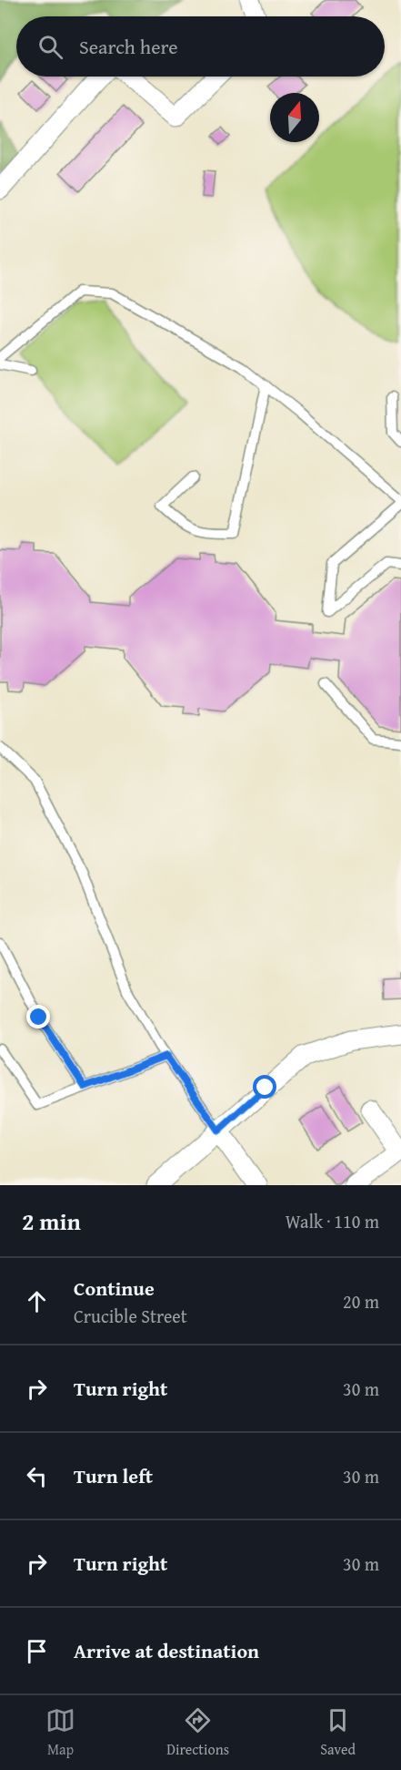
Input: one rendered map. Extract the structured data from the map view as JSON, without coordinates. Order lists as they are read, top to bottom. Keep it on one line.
{"north":"top","page":{"search":"Search here","heading":["2 min","Walk · 110 m"],"list":[["Continue","Crucible Street","20 m"],["Turn right","30 m"],["Turn left","30 m"],["Turn right","30 m"],"Arrive at destination"],"nav":["Map","Directions","Saved"]}}
